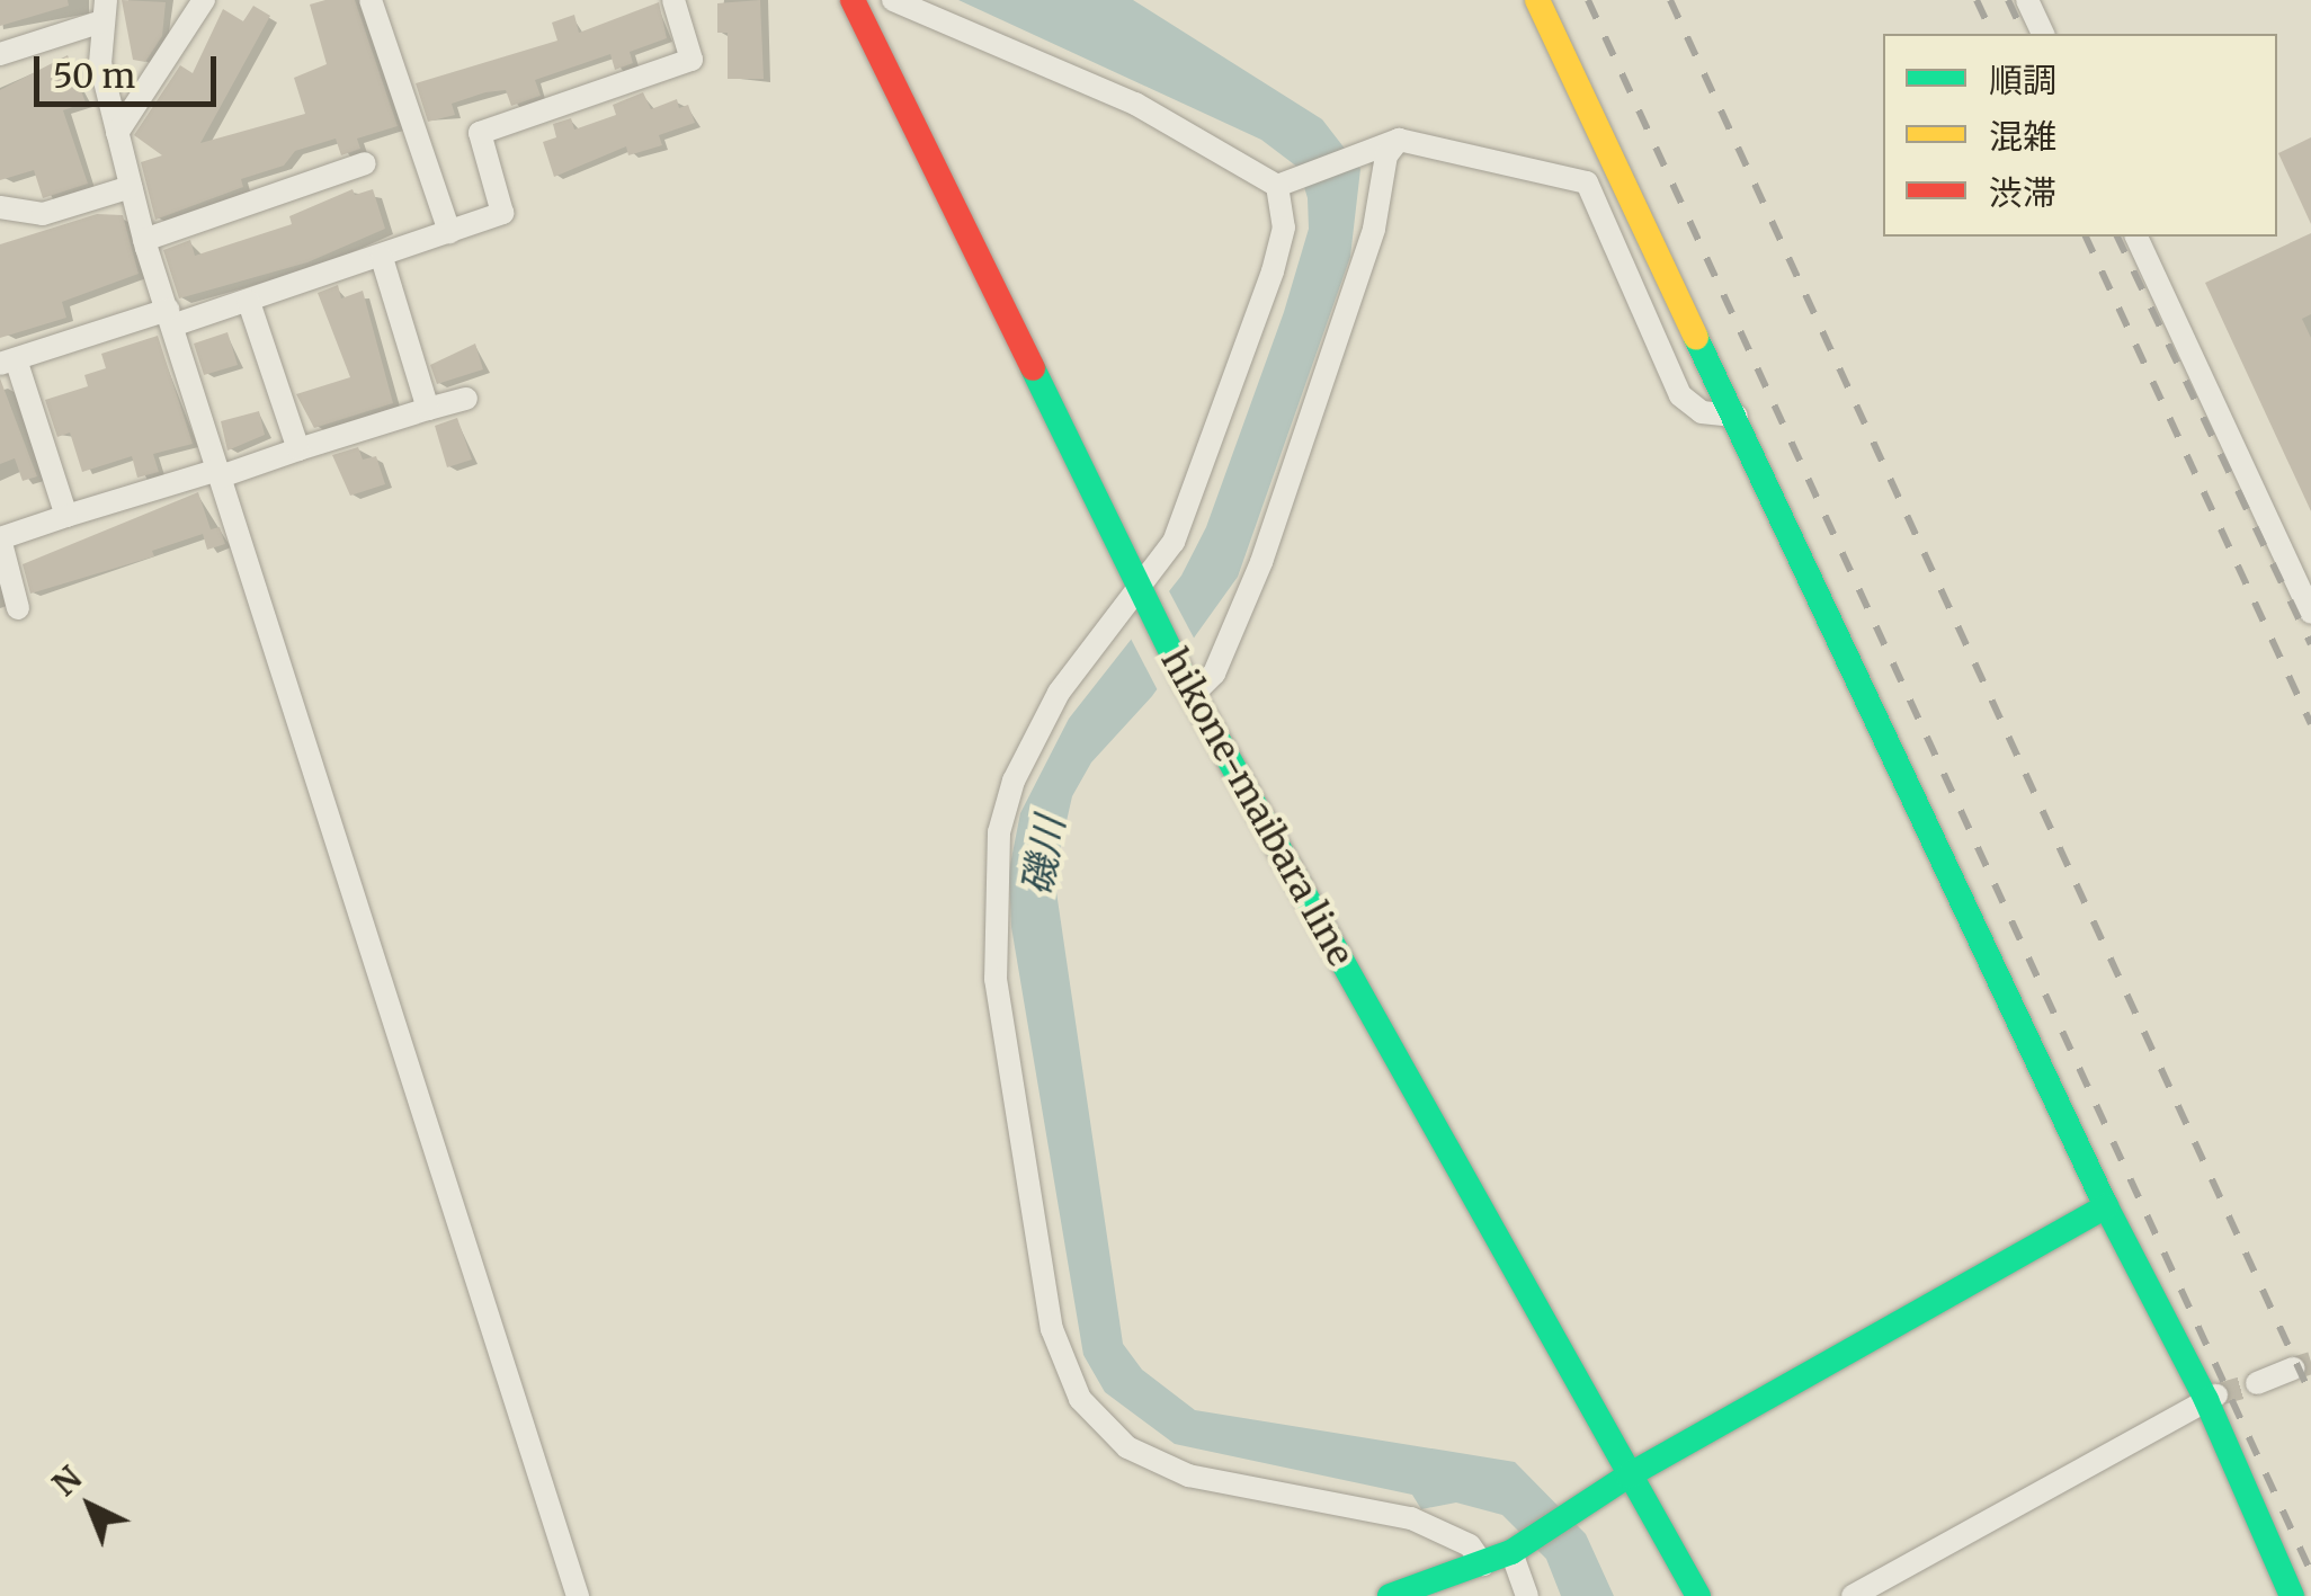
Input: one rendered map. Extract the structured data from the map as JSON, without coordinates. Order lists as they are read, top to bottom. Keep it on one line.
{"streets":{"street":["hikone-maibara line"]},"water":["磯川"],"legend":["順調","混雑","渋滞"],"scale_bar":"50 m","north":"top left"}
